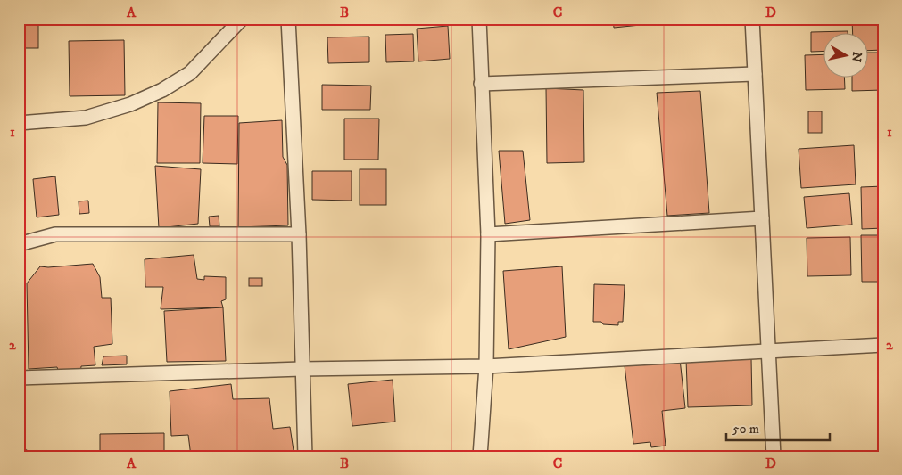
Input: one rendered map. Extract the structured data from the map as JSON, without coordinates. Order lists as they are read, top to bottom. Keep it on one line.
{"scale_bar":"50 m","north":"right","grid":{"columns":["A","B","C","D"],"rows":["1","2"]}}
